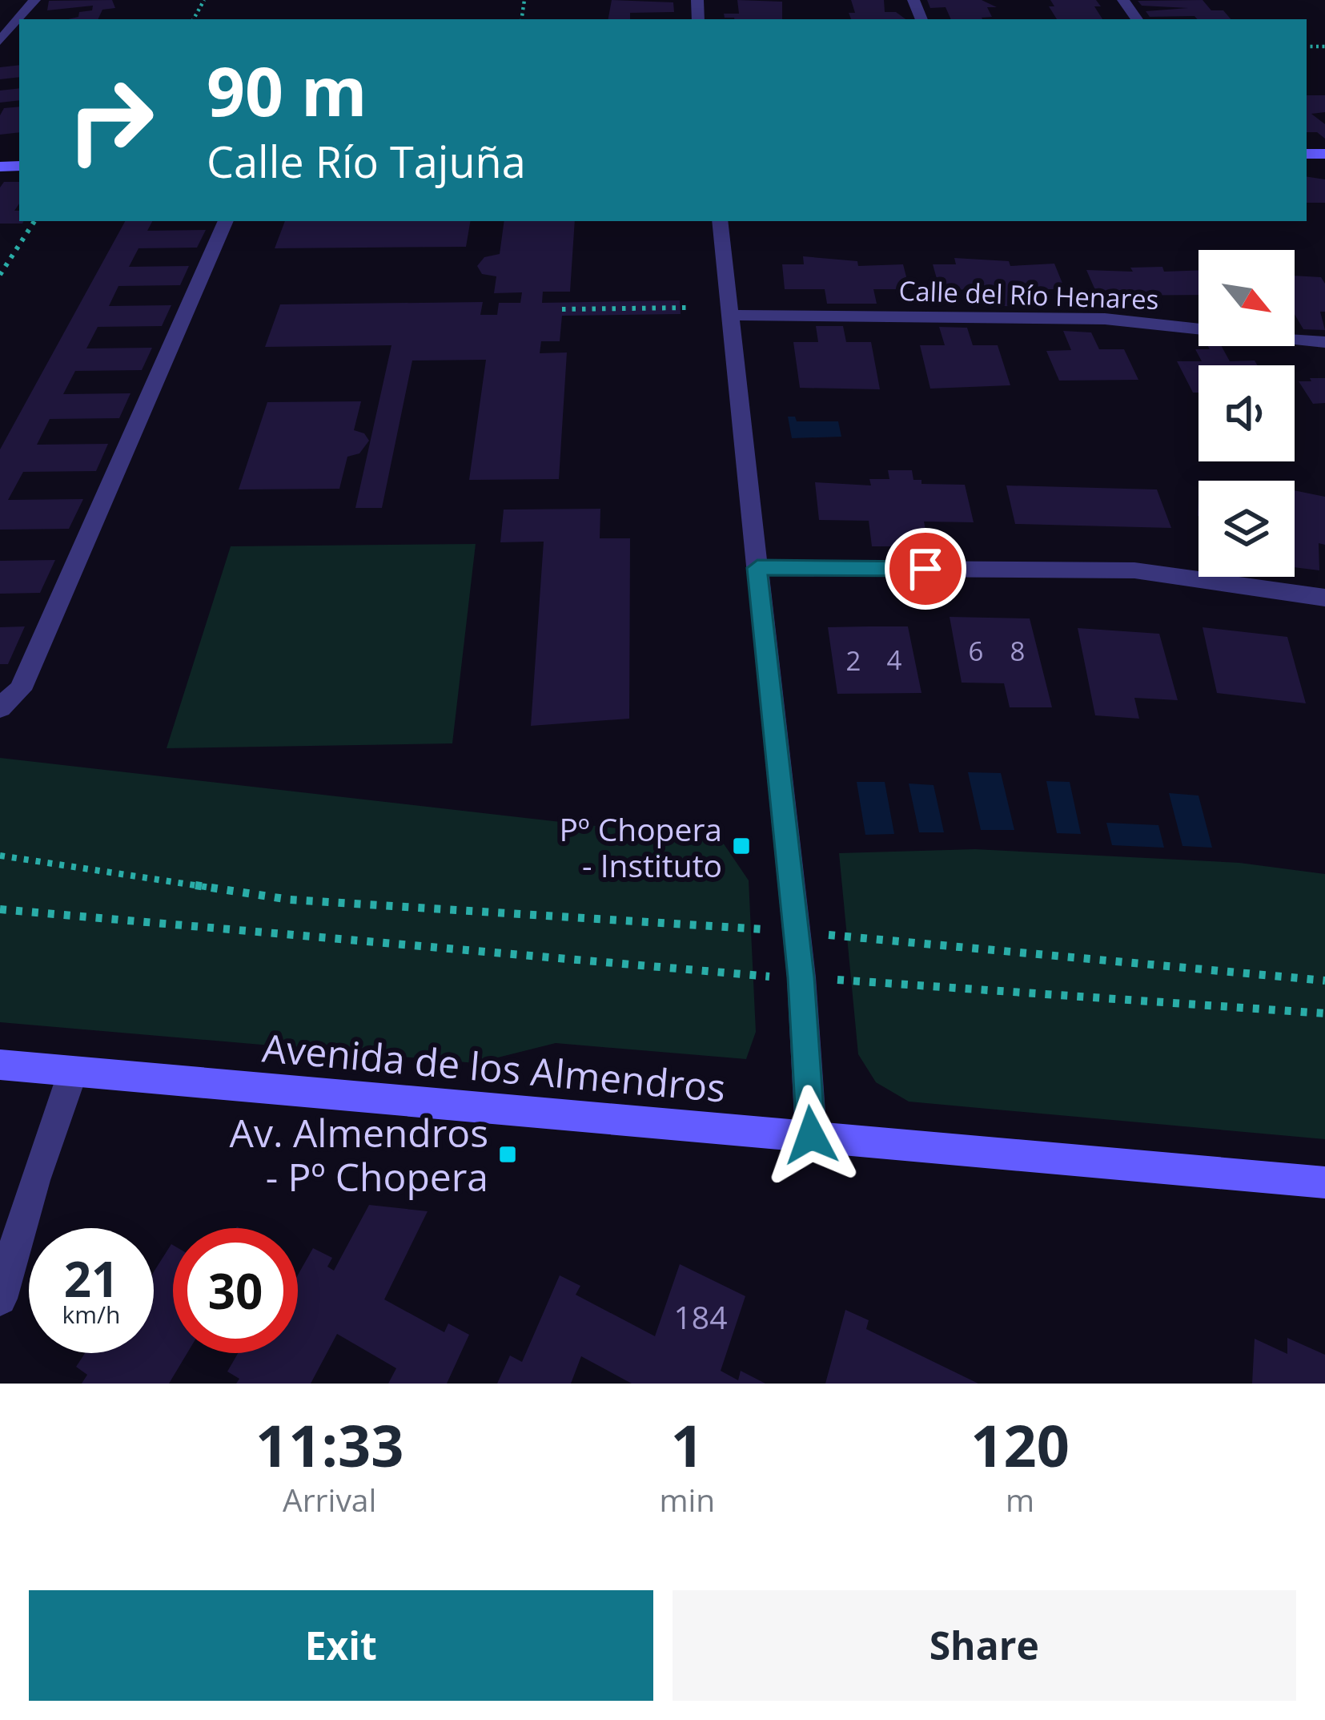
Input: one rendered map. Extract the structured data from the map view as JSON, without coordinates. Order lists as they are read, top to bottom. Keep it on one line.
{"streets":{"street":["Calle del Río Henares","Avenida de los Almendros"]},"places":{"transit":["Pº Chopera - Instituto","Av. Almendros - Pº Chopera"]},"house_numbers":["6","8","4","2","184"],"north":"bottom right","page":{"turn":["90 m","Calle Río Tajuña"],"speed":"21 km/h","limit":"30","eta":["11:33","Arrival","1","min","120","m"],"buttons":["Exit","Share"]}}
